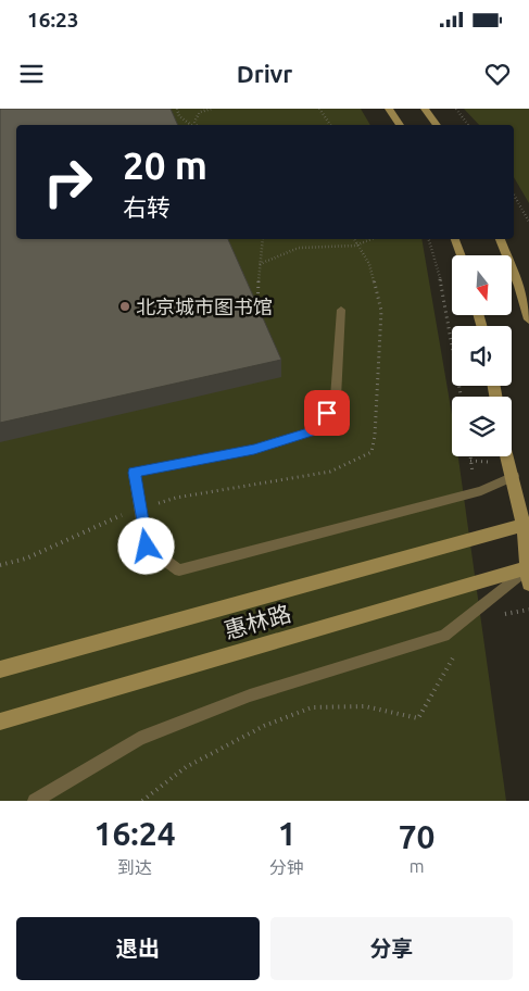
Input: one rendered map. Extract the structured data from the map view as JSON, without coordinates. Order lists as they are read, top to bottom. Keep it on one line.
{"streets":{"main road":["惠林路"]},"places":["北京城市图书馆"],"north":"bottom","page":{"status":"16:23","header":"Drivr","turn":["20 m","右转"],"eta":["16:24","到达","1","分钟","70","m"],"buttons":["退出","分享"]}}
